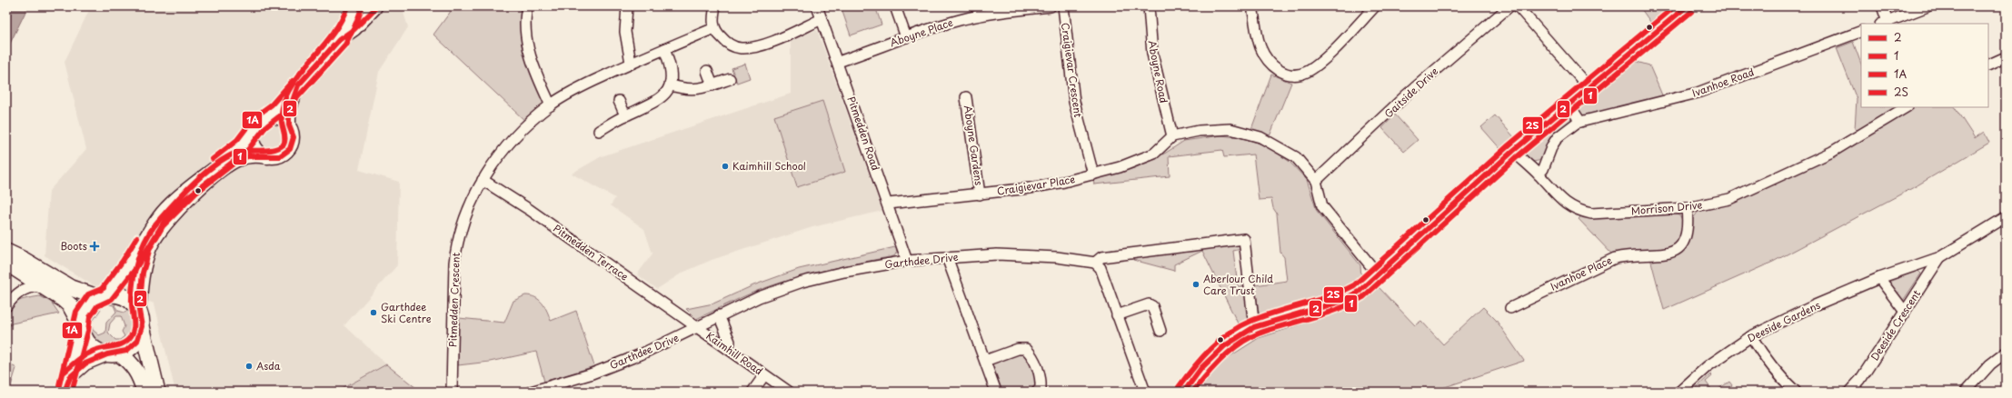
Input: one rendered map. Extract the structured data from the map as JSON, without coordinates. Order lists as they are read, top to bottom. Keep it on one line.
{"streets":{"street":["Aboyne Place","Craigievar Crescent","Aboyne Road","Ivanhoe Road","Gaitside Drive","Pitmedden Road","Aboyne Gardens","Craigievar Place","Morrison Drive","Pitmedden Terrace","Garthdee Drive","Ivanhoe Place","Pitmedden Crescent","Deeside Gardens","Deeside Crescent","Kaimhill Road"]},"crossings":[["Aboyne Place","Pitmedden Road"],["Craigievar Crescent","Craigievar Place"],["Aboyne Road","Craigievar Place"],["Ivanhoe Road","Morrison Drive"],["Pitmedden Road","Craigievar Place"],["Pitmedden Road","Garthdee Drive"],["Aboyne Gardens","Craigievar Place"],["Morrison Drive","Ivanhoe Place"],["Pitmedden Terrace","Garthdee Drive"],["Pitmedden Terrace","Pitmedden Crescent"],["Pitmedden Terrace","Kaimhill Road"],["Garthdee Drive","Kaimhill Road"],["Deeside Gardens","Deeside Crescent"]],"places":{"other":["Kaimhill School","Aberlour Child Care Trust","Garthdee Ski Centre","Asda"],"health":["Boots"]},"lines":["transit line 2","transit line 1A","transit line 2S","transit line 1"],"legend":["2","1","1A","2S"]}
